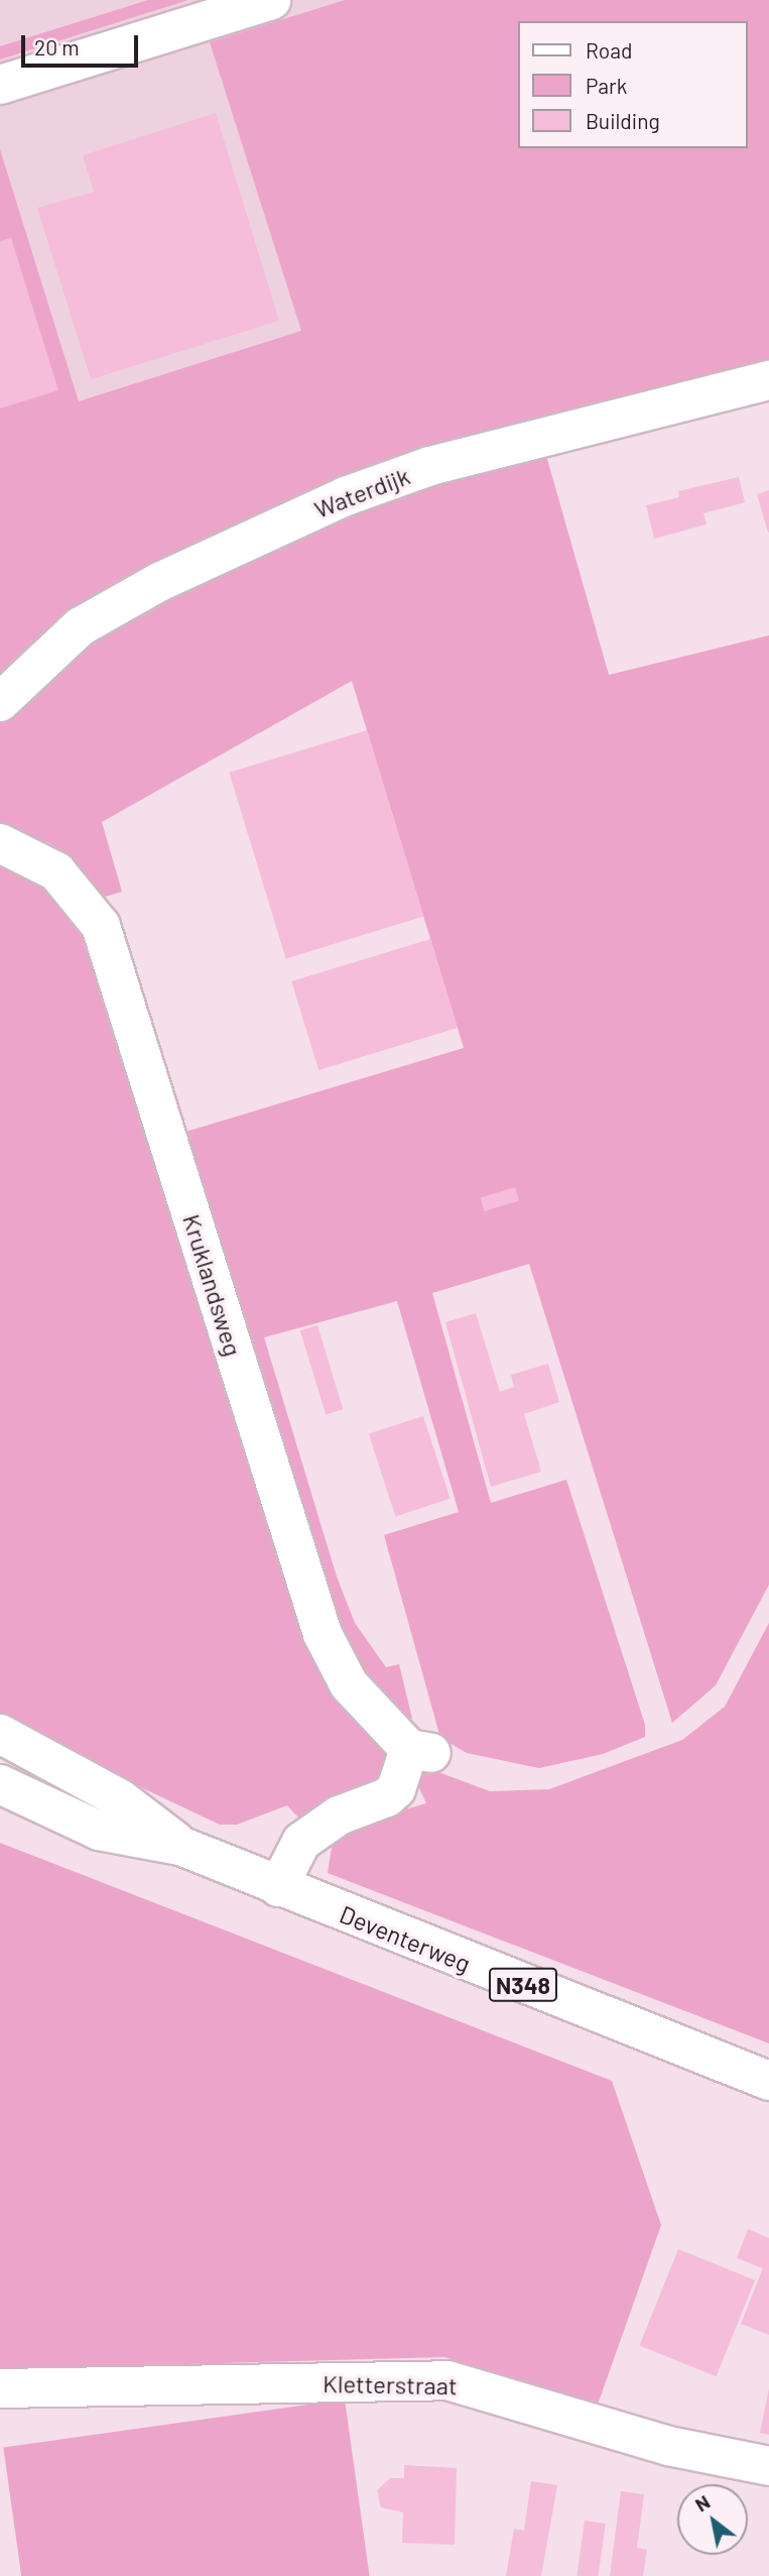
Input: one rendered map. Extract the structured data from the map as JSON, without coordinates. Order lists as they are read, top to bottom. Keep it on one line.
{"streets":{"street":["Waterdijk","Kruklandsweg","Deventerweg","N348","Kletterstraat"]},"crossings":[["Kruklandsweg","Deventerweg"]],"legend":["Road","Park","Building"],"scale_bar":"20 m","north":"top left"}
